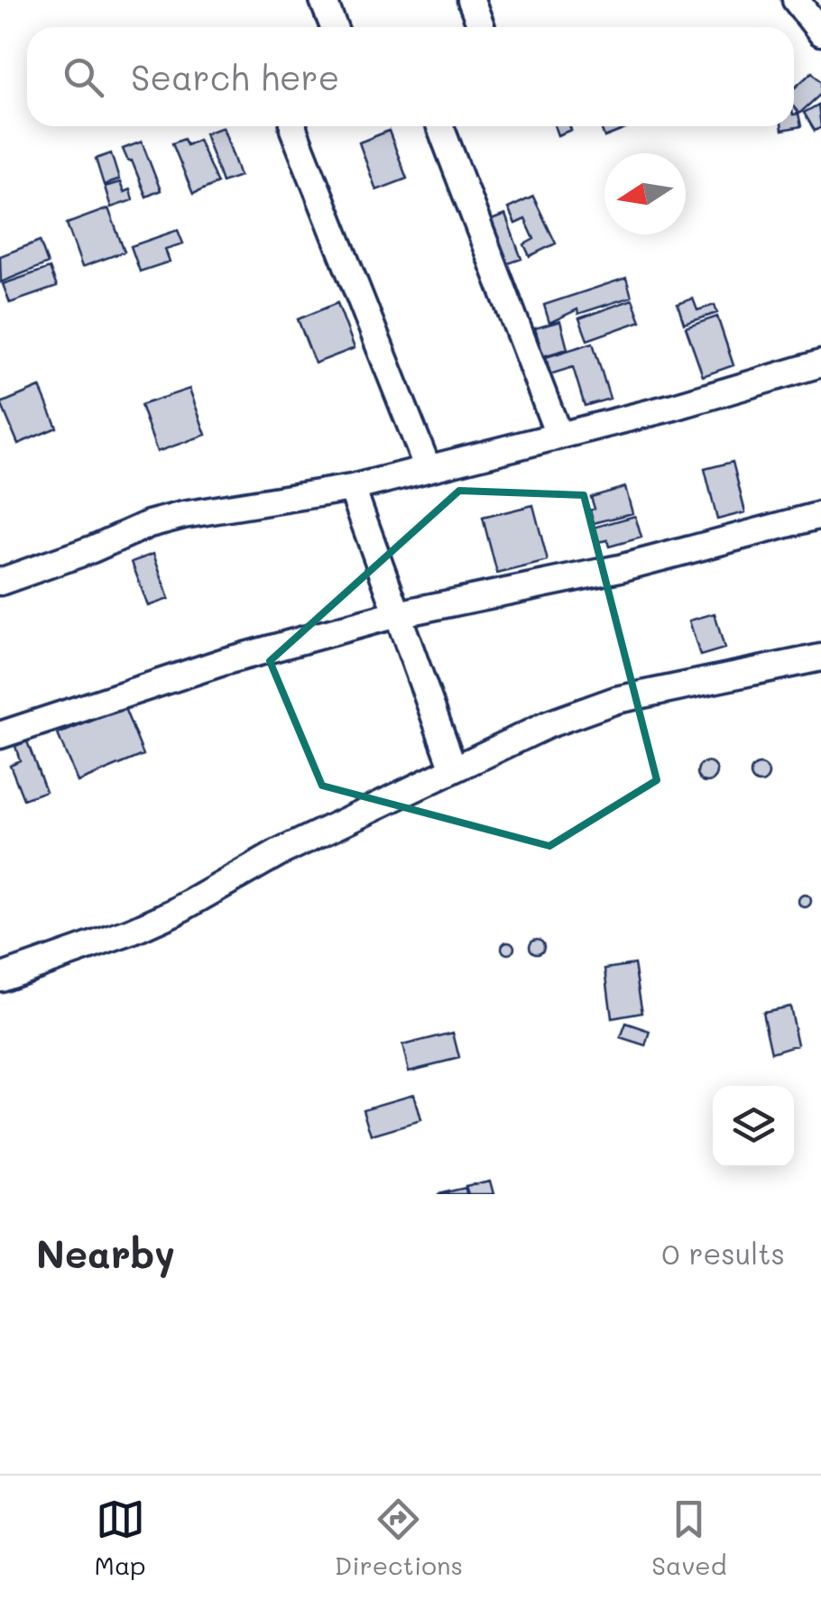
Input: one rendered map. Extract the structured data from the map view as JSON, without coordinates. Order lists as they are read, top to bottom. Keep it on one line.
{"north":"left","page":{"search":"Search here","heading":["Nearby","0 results"],"nav":["Map","Directions","Saved"]}}
